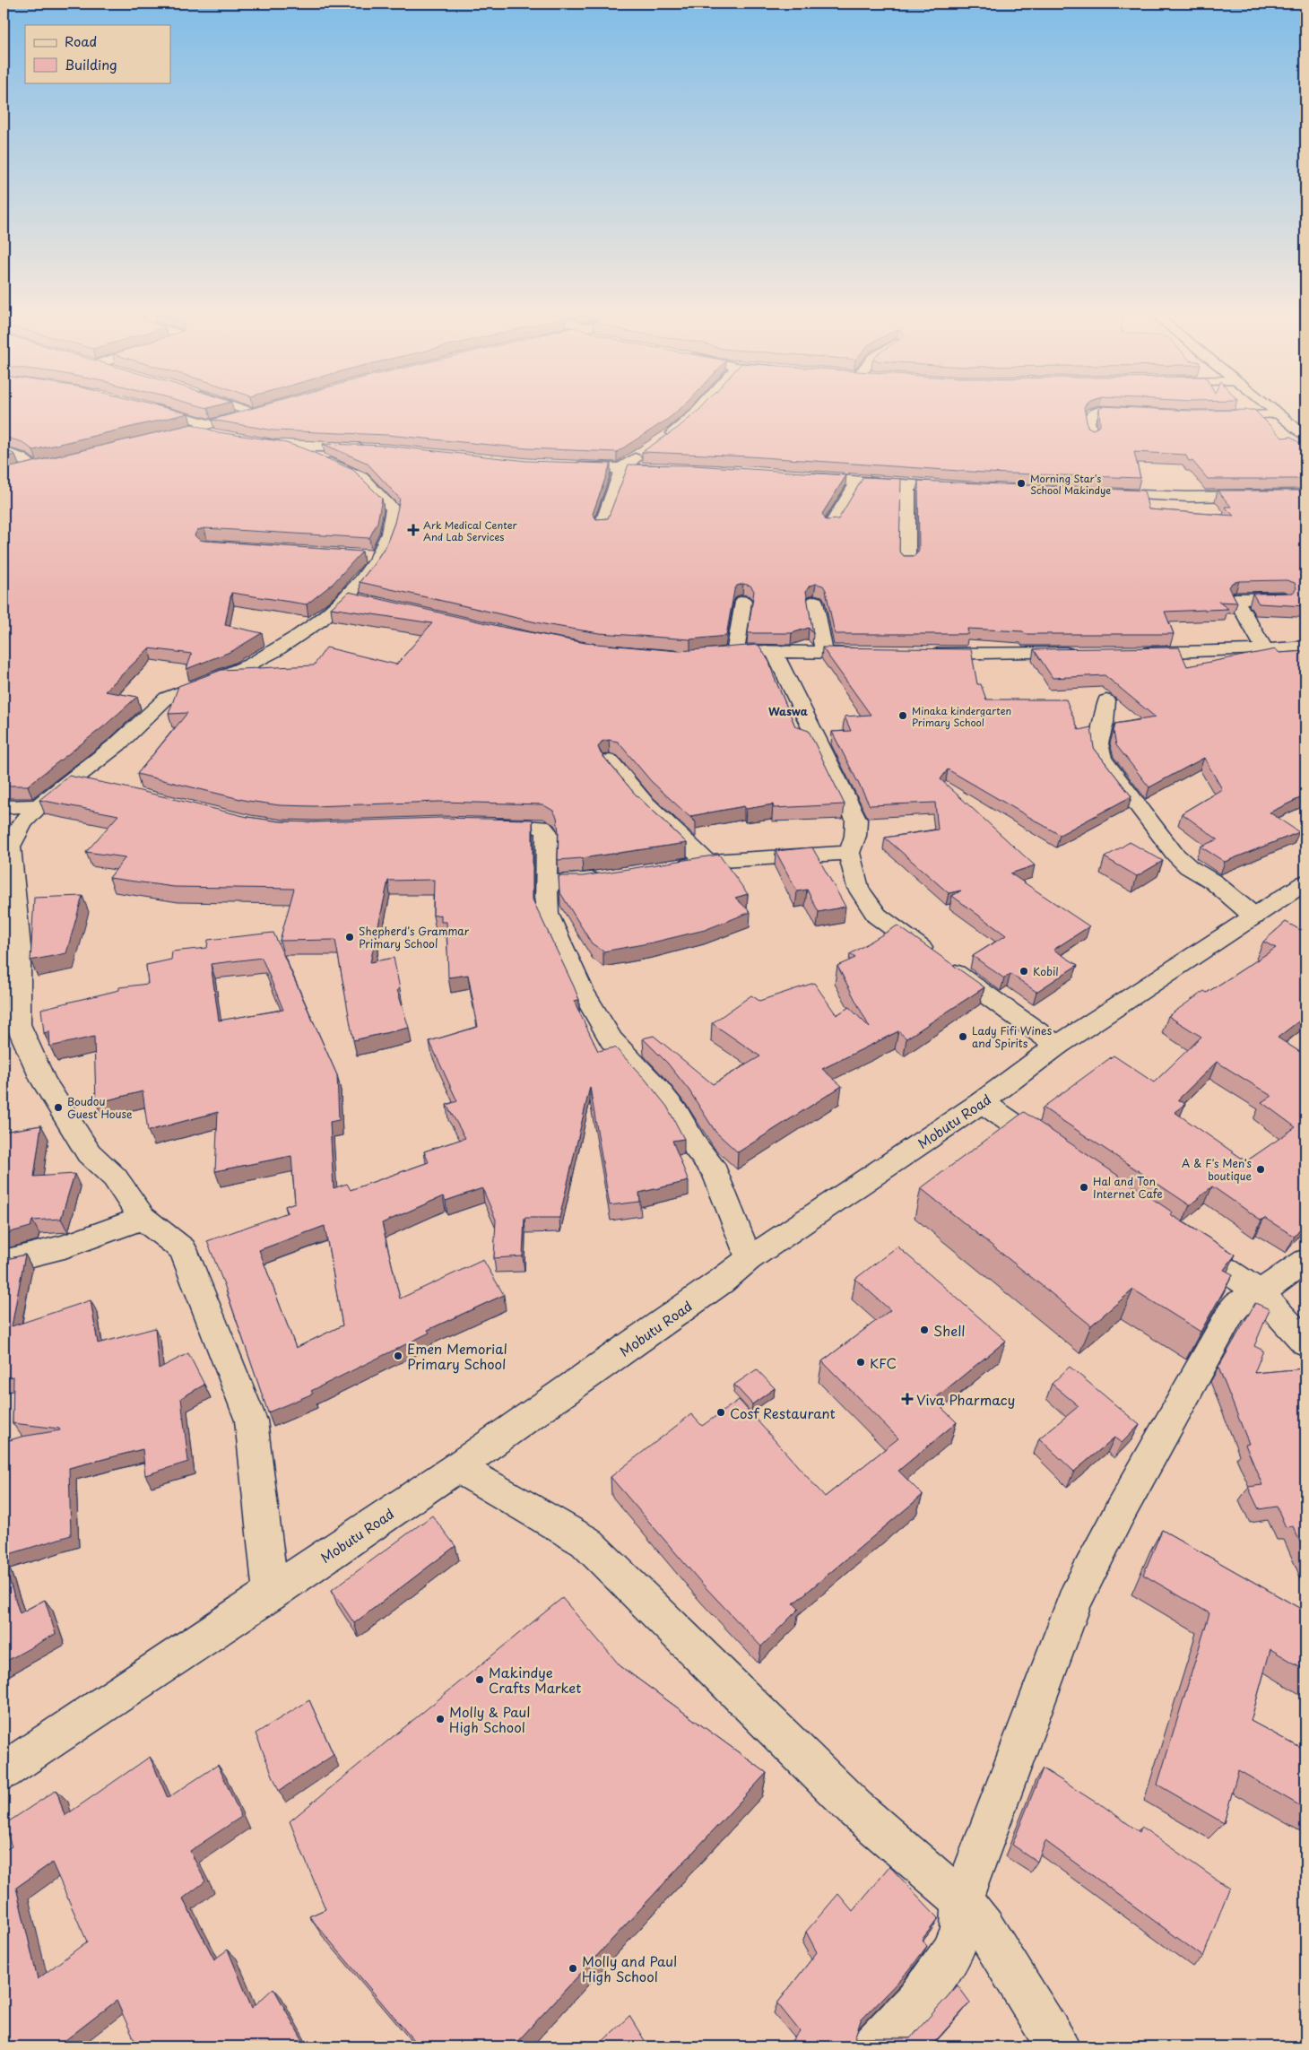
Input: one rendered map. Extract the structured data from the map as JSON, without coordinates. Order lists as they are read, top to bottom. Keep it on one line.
{"streets":{"street":["Mobutu Road"]},"districts":["Waswa"],"places":{"other":["Morning Star's School Makindye","Minaka kindergarten Primary School","Shepherd's Grammar Primary School","Kobil","Lady Fifi Wines and Spirits","Boudou Guest House","A & F's Men's boutique","Hal and Ton Internet Cafe","Shell","Emen Memorial Primary School","KFC","Cosf Restaurant","Makindye Crafts Market","Molly & Paul High School","Molly and Paul High School"],"health":["Ark Medical Center And Lab Services","Viva Pharmacy"]},"legend":["Road","Building"]}
